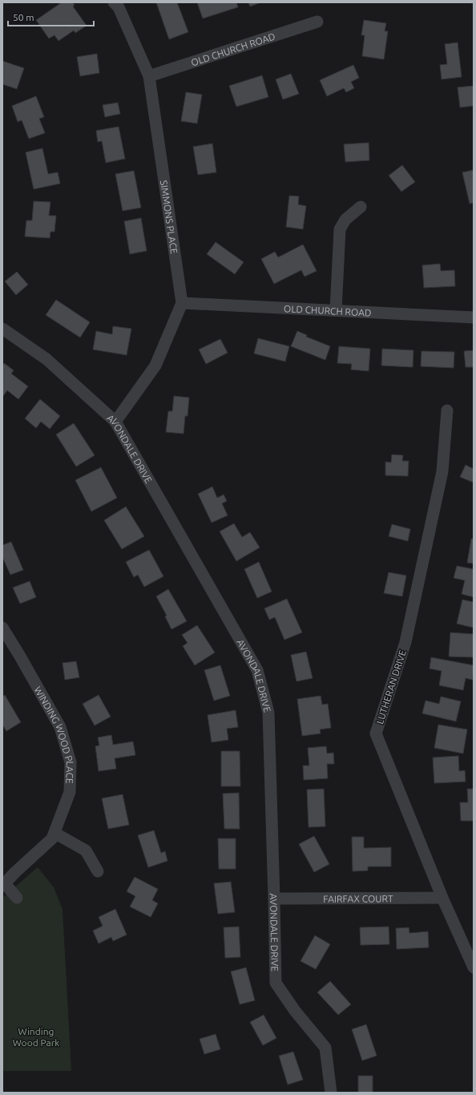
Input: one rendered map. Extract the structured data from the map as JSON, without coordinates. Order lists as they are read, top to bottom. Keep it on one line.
{"streets":{"street":["OLD CHURCH ROAD","SIMMONS PLACE","AVONDALE DRIVE","LUTHERAN DRIVE","WINDING WOOD PLACE","FAIRFAX COURT"]},"crossings":[["OLD CHURCH ROAD","SIMMONS PLACE"],["AVONDALE DRIVE","FAIRFAX COURT"],["LUTHERAN DRIVE","FAIRFAX COURT"]],"parks":["Winding Wood Park"],"scale_bar":"50 m"}
